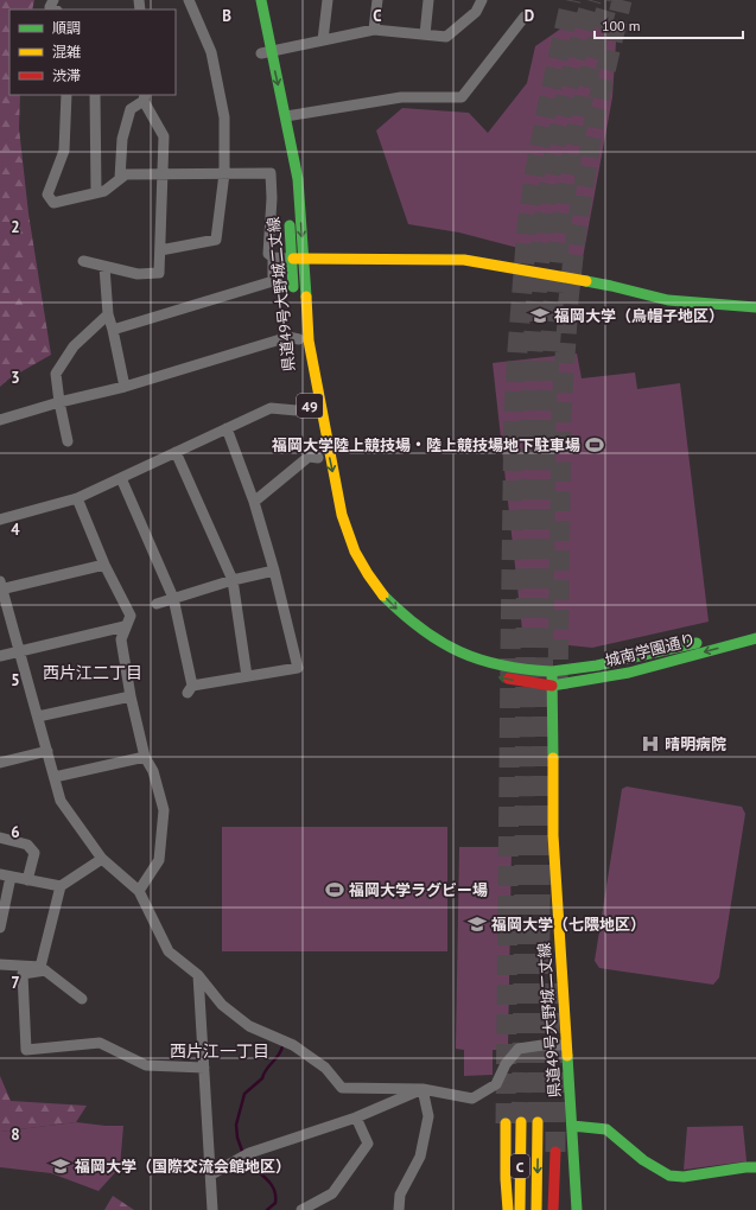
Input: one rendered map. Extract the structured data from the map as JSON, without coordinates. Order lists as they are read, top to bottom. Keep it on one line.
{"streets":{"main road":["県道49号大野城二丈線","49","城南学園通り","C"]},"crossings":[["県道49号大野城二丈線","城南学園通り"]],"districts":["西片江二丁目","西片江一丁目"],"places":{"school or university":["福岡大学（烏帽子地区）","福岡大学（七隈地区）","福岡大学（国際交流会館地区）"],"sports":["福岡大学陸上競技場・陸上競技場地下駐車場","福岡大学ラグビー場"],"hospital":["晴明病院"]},"legend":["順調","混雑","渋滞"],"scale_bar":"100 m","grid":{"columns":["B","C","D"],"rows":["2","3","4","5","6","7","8"]}}
